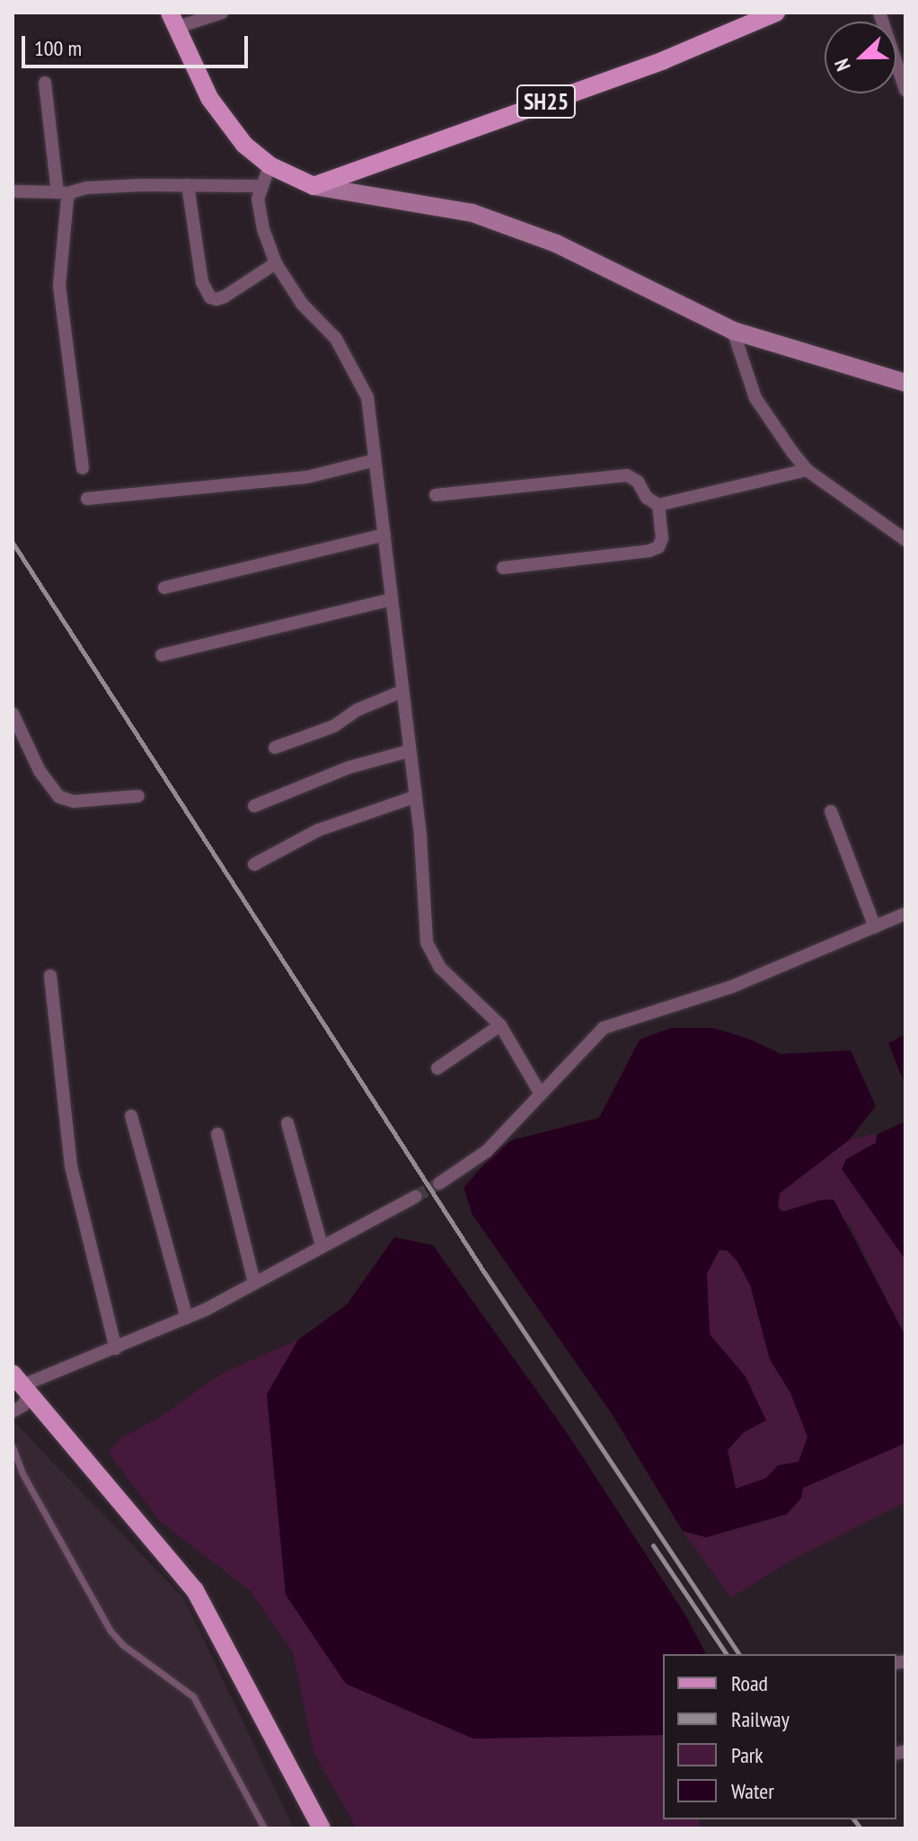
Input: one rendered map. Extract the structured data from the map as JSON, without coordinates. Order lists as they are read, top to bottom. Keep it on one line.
{"streets":{"main road":["SH25"]},"legend":["Road","Railway","Park","Water"],"scale_bar":"100 m","north":"left"}
